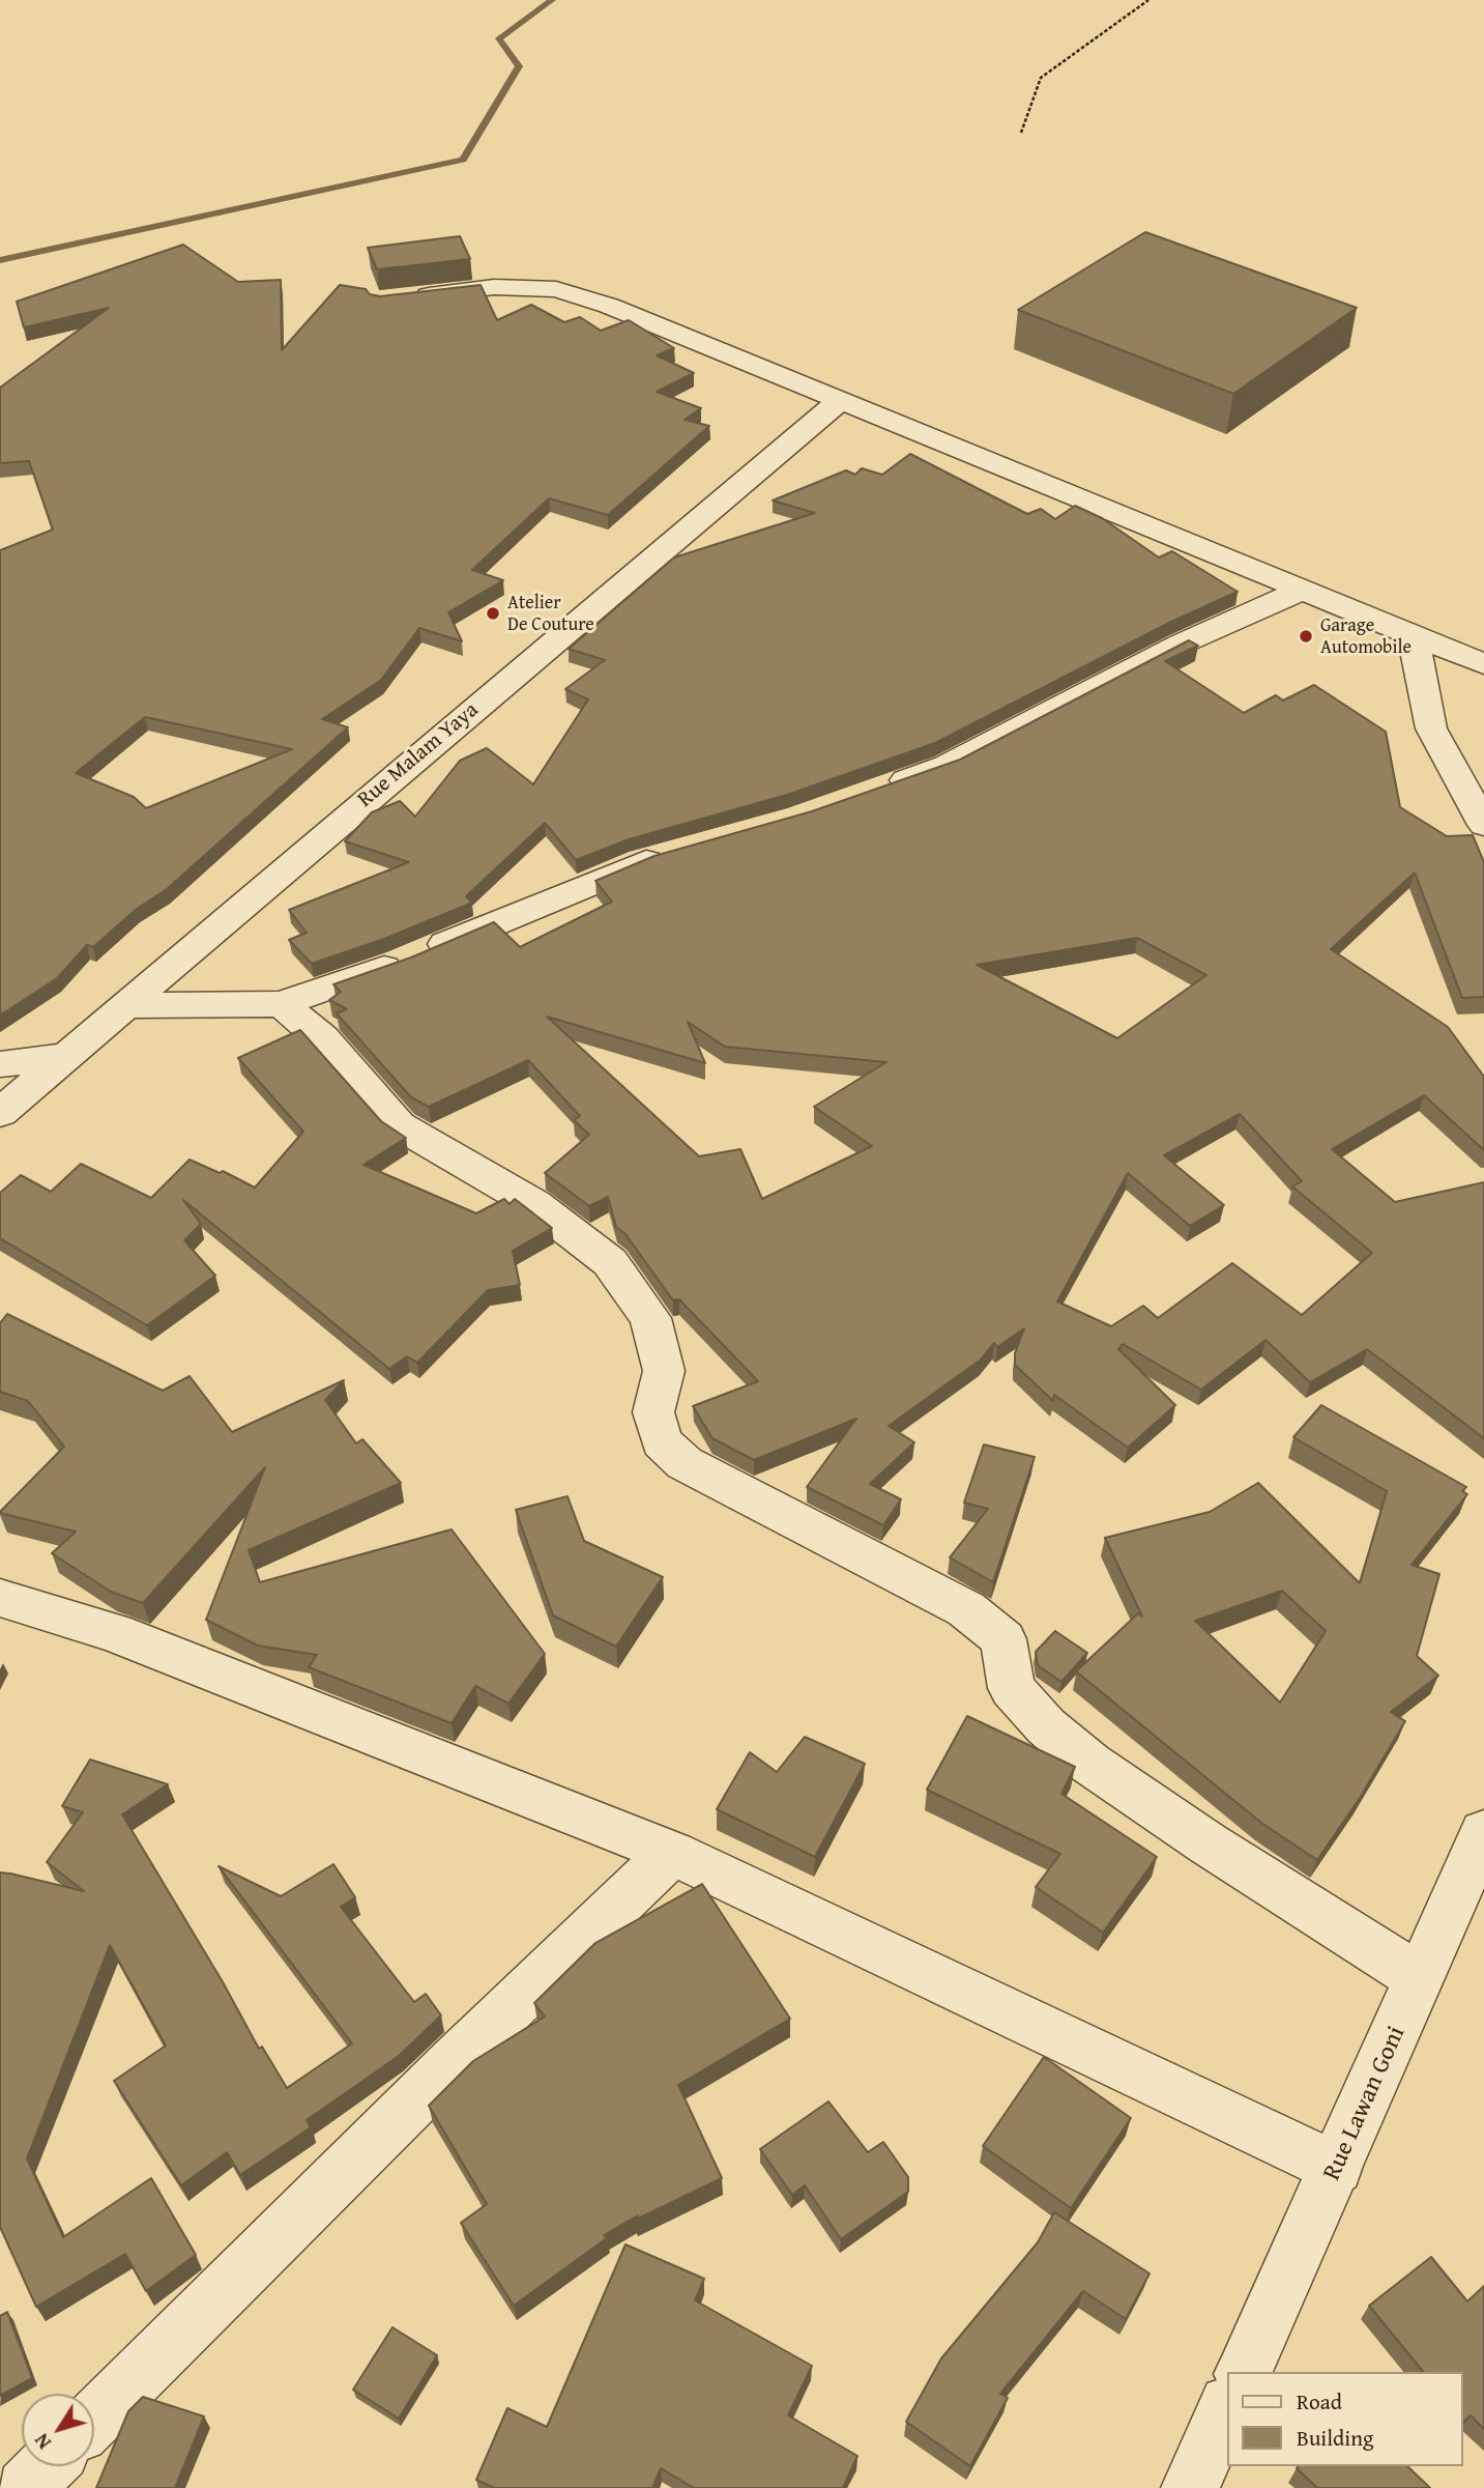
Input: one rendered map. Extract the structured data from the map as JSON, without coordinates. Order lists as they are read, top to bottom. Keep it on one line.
{"streets":{"street":["Rue Malam Yaya","Rue Lawan Goni"]},"places":["Atelier De Couture","Garage Automobile"],"legend":["Road","Building"],"north":"bottom left"}
